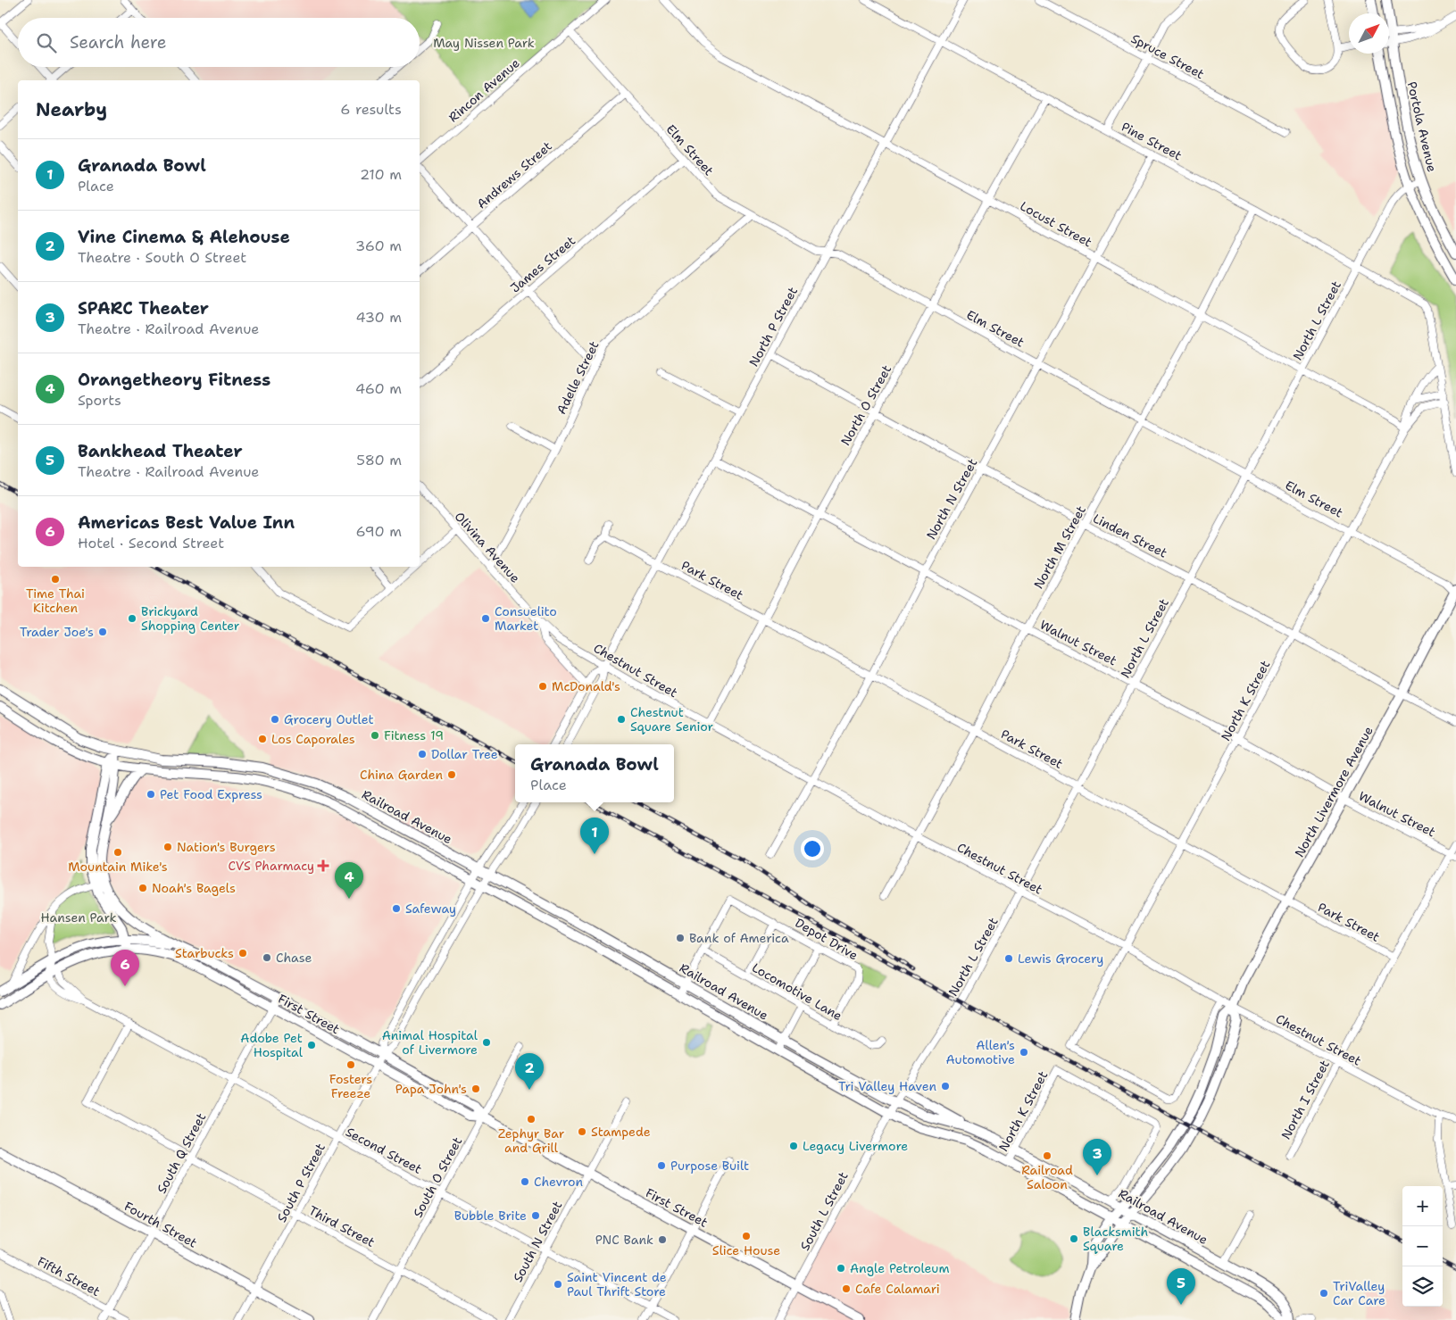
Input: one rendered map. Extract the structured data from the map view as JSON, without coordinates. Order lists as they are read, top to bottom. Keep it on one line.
{"streets":{"main road":["Portola Avenue","North Livermore Avenue","Railroad Avenue","First Street","Fourth Street"],"street":["Spruce Street","Rincon Avenue","Pine Street","Elm Street","Andrews Street","Locust Street","James Street","North L Street","North P Street","Adelle Street","North O Street","North N Street","Linden Street","Olivina Avenue","North M Street","Park Street","Walnut Street","Chestnut Street","North K Street","Depot Drive","Locomotive Lane","North I Street","Second Street","South Q Street","South O Street","South P Street","South L Street","Third Street","South N Street","Fifth Street"]},"crossings":[["Rincon Avenue","Elm Street"],["Portola Avenue","North L Street"],["Pine Street","North L Street"],["Pine Street","North P Street"],["Pine Street","North O Street"],["Pine Street","North N Street"],["Pine Street","North M Street"],["Pine Street","North K Street"],["Elm Street","Andrews Street"],["Elm Street","James Street"],["Elm Street","North L Street"],["Elm Street","North P Street"],["Elm Street","Adelle Street"],["Elm Street","North O Street"],["Elm Street","North N Street"],["Elm Street","North M Street"],["Elm Street","North K Street"],["Elm Street","North Livermore Avenue"],["Locust Street","North L Street"],["Locust Street","North P Street"],["Locust Street","North O Street"],["Locust Street","North N Street"],["Locust Street","North M Street"],["Locust Street","North K Street"],["North L Street","Linden Street"],["North L Street","Park Street"],["North L Street","Walnut Street"],["North L Street","Chestnut Street"],["North L Street","Railroad Avenue"],["North L Street","South L Street"],["North P Street","Linden Street"],["North P Street","Park Street"],["North P Street","Walnut Street"],["North P Street","Chestnut Street"],["Adelle Street","Olivina Avenue"],["North O Street","Linden Street"],["North O Street","Park Street"],["North O Street","Walnut Street"],["North O Street","Chestnut Street"],["North N Street","Linden Street"],["North N Street","Park Street"],["North N Street","Walnut Street"],["North N Street","Chestnut Street"],["Linden Street","North M Street"],["Linden Street","North K Street"],["Linden Street","North Livermore Avenue"],["Olivina Avenue","Chestnut Street"],["North M Street","Park Street"],["North M Street","Walnut Street"],["North M Street","Chestnut Street"],["Park Street","North K Street"],["Park Street","North Livermore Avenue"],["Park Street","North I Street"],["Walnut Street","North K Street"],["Walnut Street","North Livermore Avenue"],["Walnut Street","North I Street"],["Chestnut Street","North K Street"],["Chestnut Street","North Livermore Avenue"],["Chestnut Street","North I Street"],["North K Street","Railroad Avenue"],["North Livermore Avenue","Railroad Avenue"],["Railroad Avenue","South P Street"],["Railroad Avenue","South L Street"],["Depot Drive","Locomotive Lane"],["First Street","South Q Street"],["First Street","South O Street"],["First Street","South P Street"],["First Street","South L Street"],["First Street","South N Street"],["Second Street","South Q Street"],["Second Street","South O Street"],["Second Street","South P Street"],["Second Street","Third Street"],["Second Street","South N Street"],["South Q Street","Fourth Street"],["South Q Street","Third Street"],["South Q Street","Fifth Street"],["South O Street","Third Street"],["South P Street","Fourth Street"],["South P Street","Third Street"]],"parks":["May Nissen Park","Hansen Park"],"places":{"other":["Time Thai Kitchen","Brickyard Shopping Center","Consuelito Market","Trader Joe's","McDonald's","Grocery Outlet","Chestnut Square Senior","Fitness 19","Los Caporales","Dollar Tree","China Garden","Pet Food Express","Nation's Burgers","Mountain Mike's","Noah's Bagels","Safeway","Bank of America","Starbucks","Chase","Lewis Grocery","Animal Hospital of Livermore","Adobe Pet Hospital","Allen's Automotive","Fosters Freeze","Tri Valley Haven","Papa John's","Zephyr Bar and Grill","Stampede","Legacy Livermore","Railroad Saloon","Purpose Built","Chevron","Bubble Brite","Slice House","Blacksmith Square","PNC Bank","Angle Petroleum","Saint Vincent de Paul Thrift Store","Cafe Calamari","TriValley Car Care"],"health":["CVS Pharmacy"]},"north":"top right","page":{"search":"Search here","heading":["Nearby","6 results"],"list":[{"mark":"1","name":"Granada Bowl","note":"Place","value":"210 m"},{"mark":"2","name":"Vine Cinema & Alehouse","note":"Theatre · South O Street","value":"360 m"},{"mark":"3","name":"SPARC Theater","note":"Theatre · Railroad Avenue","value":"430 m"},{"mark":"4","name":"Orangetheory Fitness","note":"Sports","value":"460 m"},{"mark":"5","name":"Bankhead Theater","note":"Theatre · Railroad Avenue","value":"580 m"},{"mark":"6","name":"Americas Best Value Inn","note":"Hotel · Second Street","value":"690 m"}],"popup":["Granada Bowl","Place"],"pins":["1","4","6","2","3","5"],"map_buttons":["+","−"]}}
